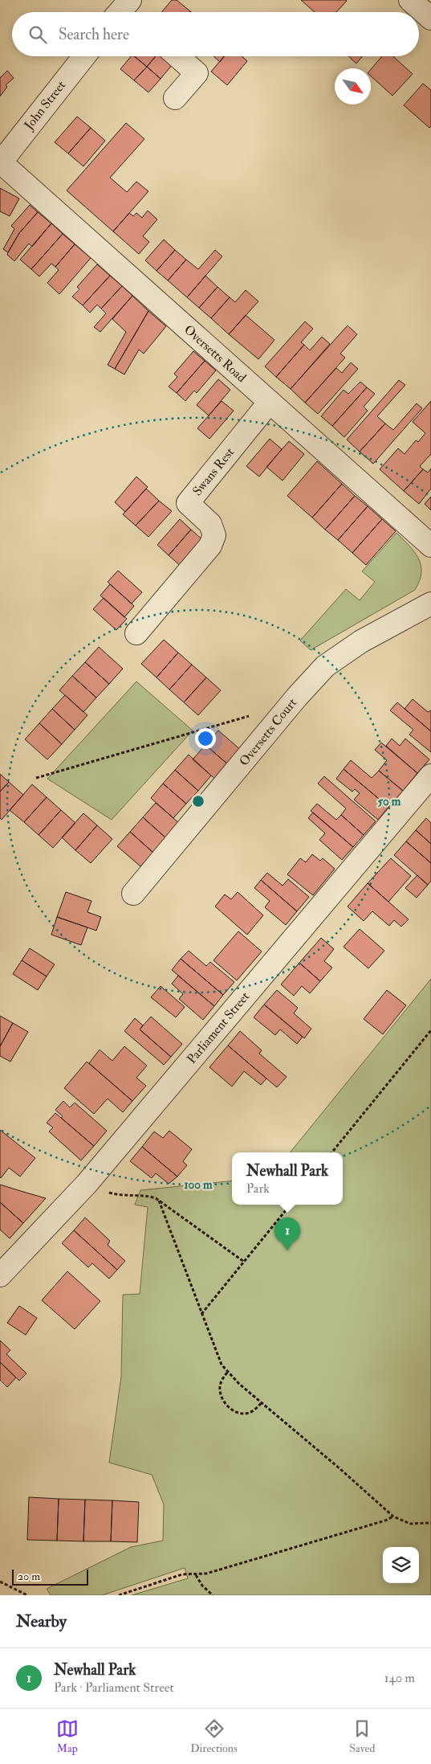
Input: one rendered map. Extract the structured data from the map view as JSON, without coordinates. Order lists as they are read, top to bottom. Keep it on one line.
{"streets":{"street":["John Street","Oversetts Road","Swans Rest","Oversetts Court","Parliament Street"]},"crossings":[["John Street","Oversetts Road"],["Oversetts Road","Swans Rest"]],"scale_bar":"20 m","north":"bottom right","page":{"search":"Search here","popup":["Newhall Park","Park"],"pins":"1","scale":"20 m","heading":"Nearby","list":[{"mark":"1","name":"Newhall Park","note":"Park · Parliament Street","value":"140 m"}],"nav":["Map","Directions","Saved"]},"rings":["50 m","100 m"]}
